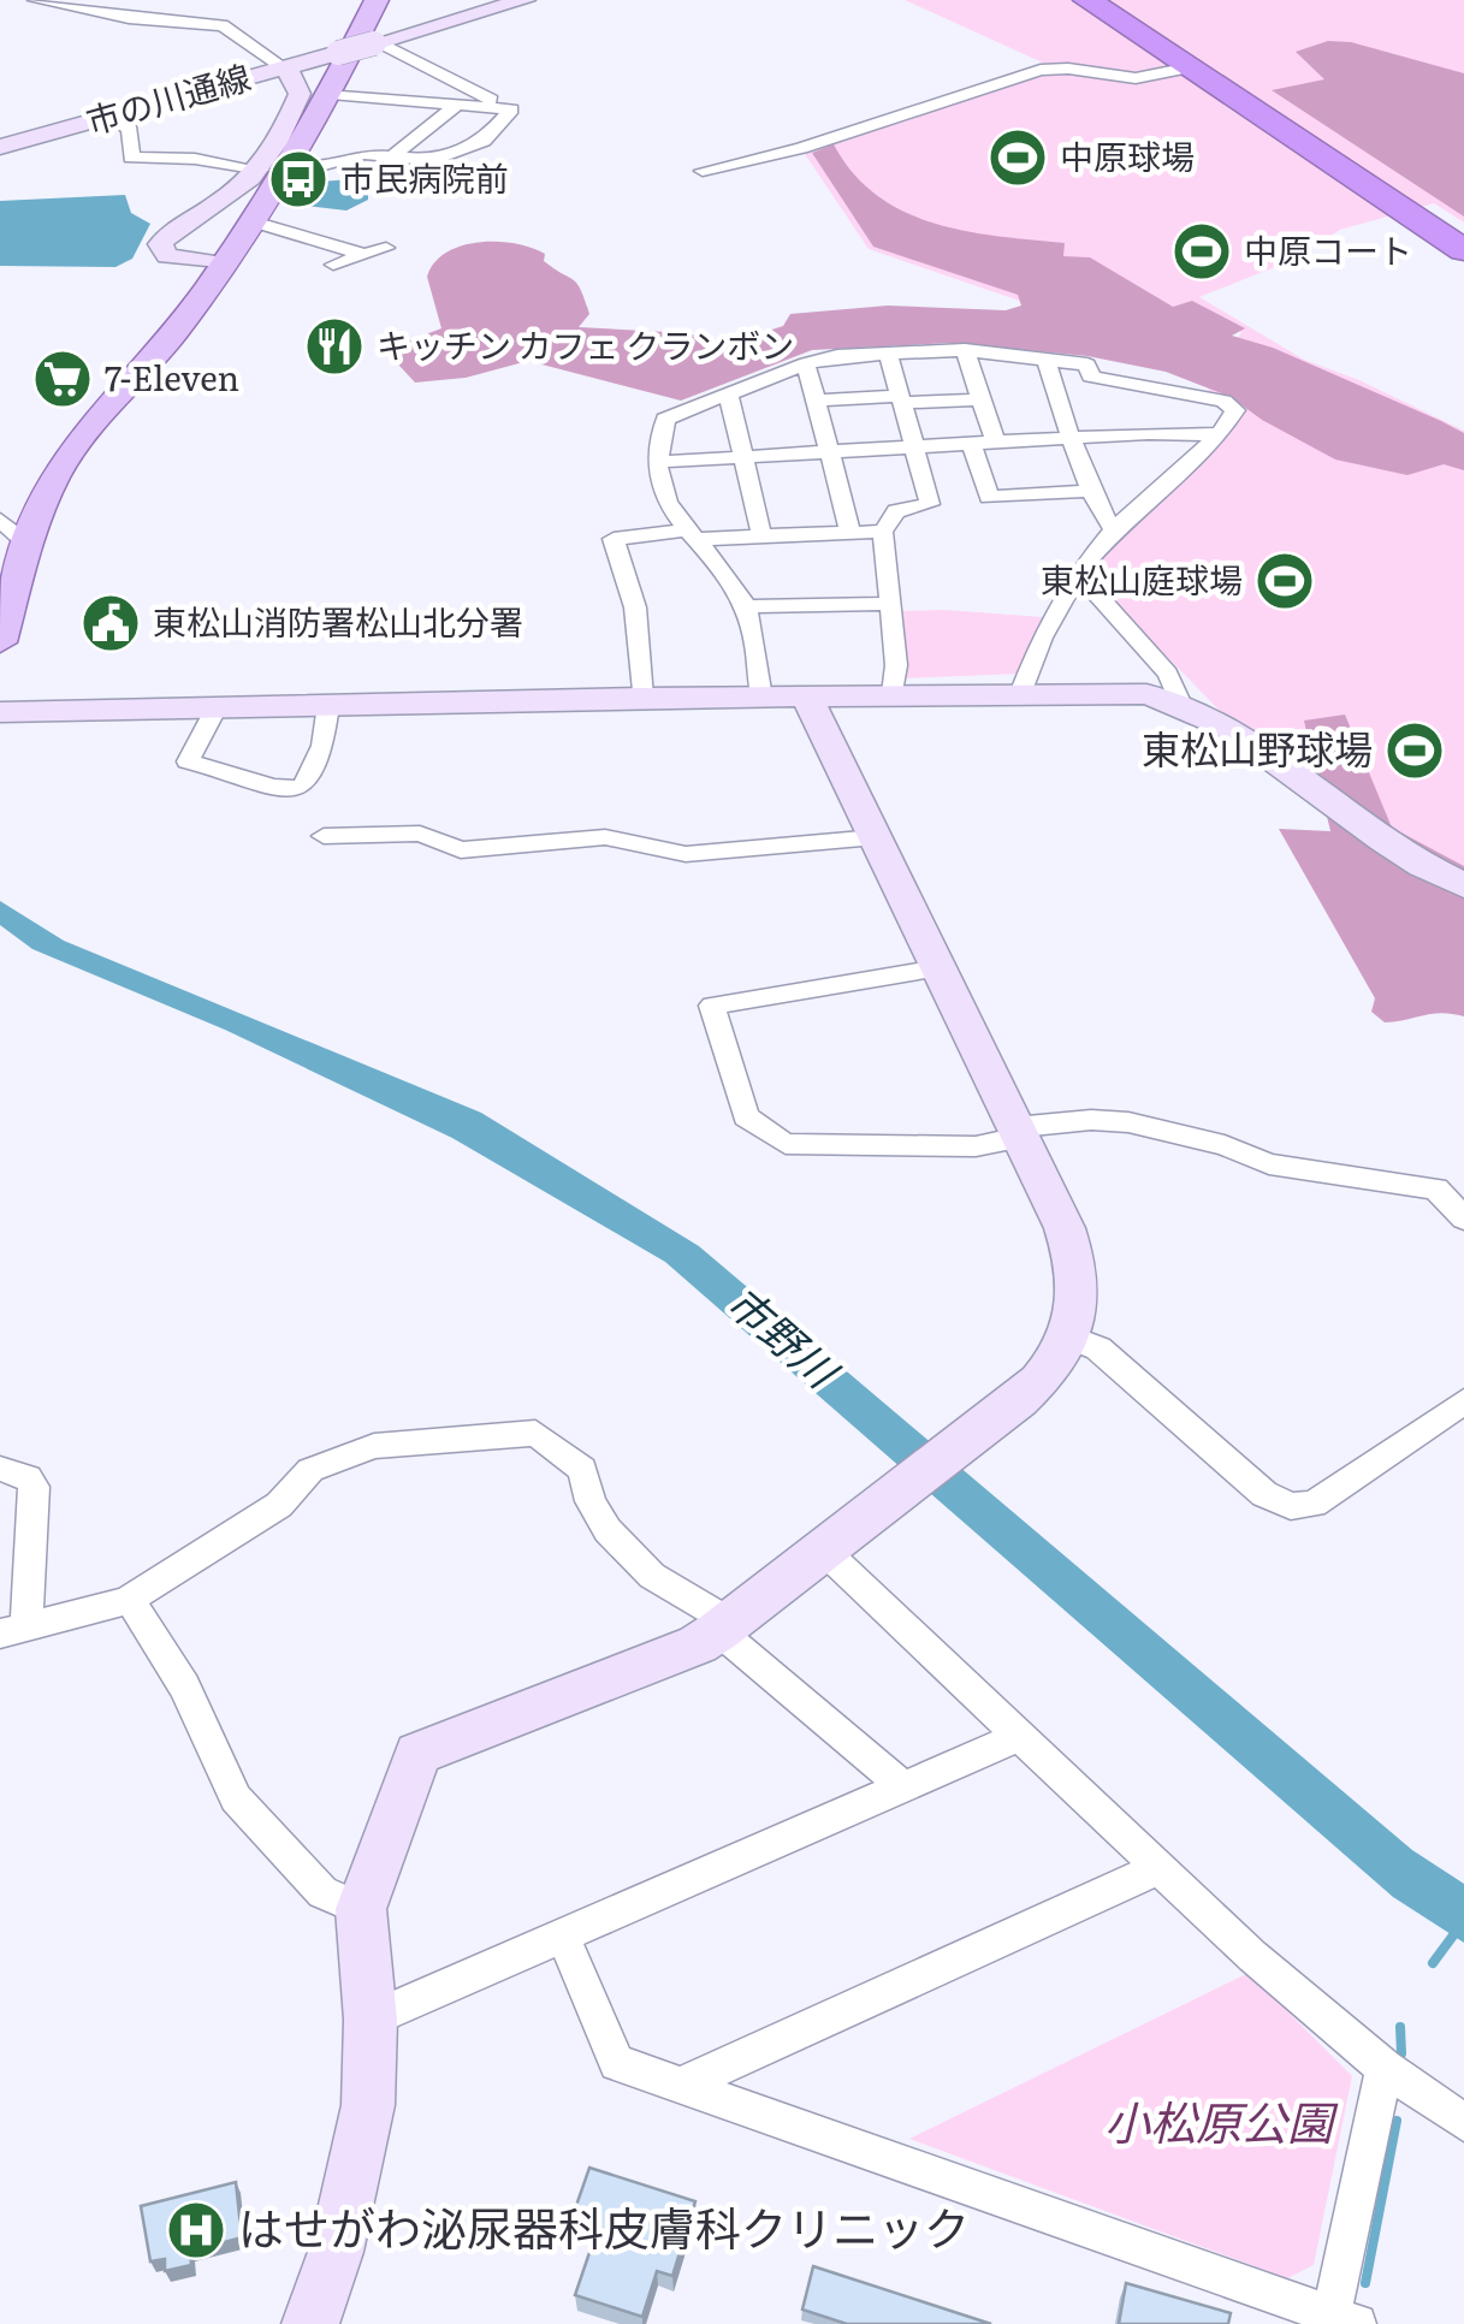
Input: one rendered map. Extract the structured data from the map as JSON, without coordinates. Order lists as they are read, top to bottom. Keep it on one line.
{"streets":{"street":["市の川通線"]},"water":["市野川"],"parks":["小松原公園"],"places":{"sports":["中原球場","中原コート","東松山庭球場","東松山野球場"],"bus stop":["市民病院前"],"restaurant":["キッチン カフェ クランボン"],"supermarket":["7-Eleven"],"public building":["東松山消防署松山北分署"],"hospital":["はせがわ泌尿器科皮膚科クリニック"]}}
